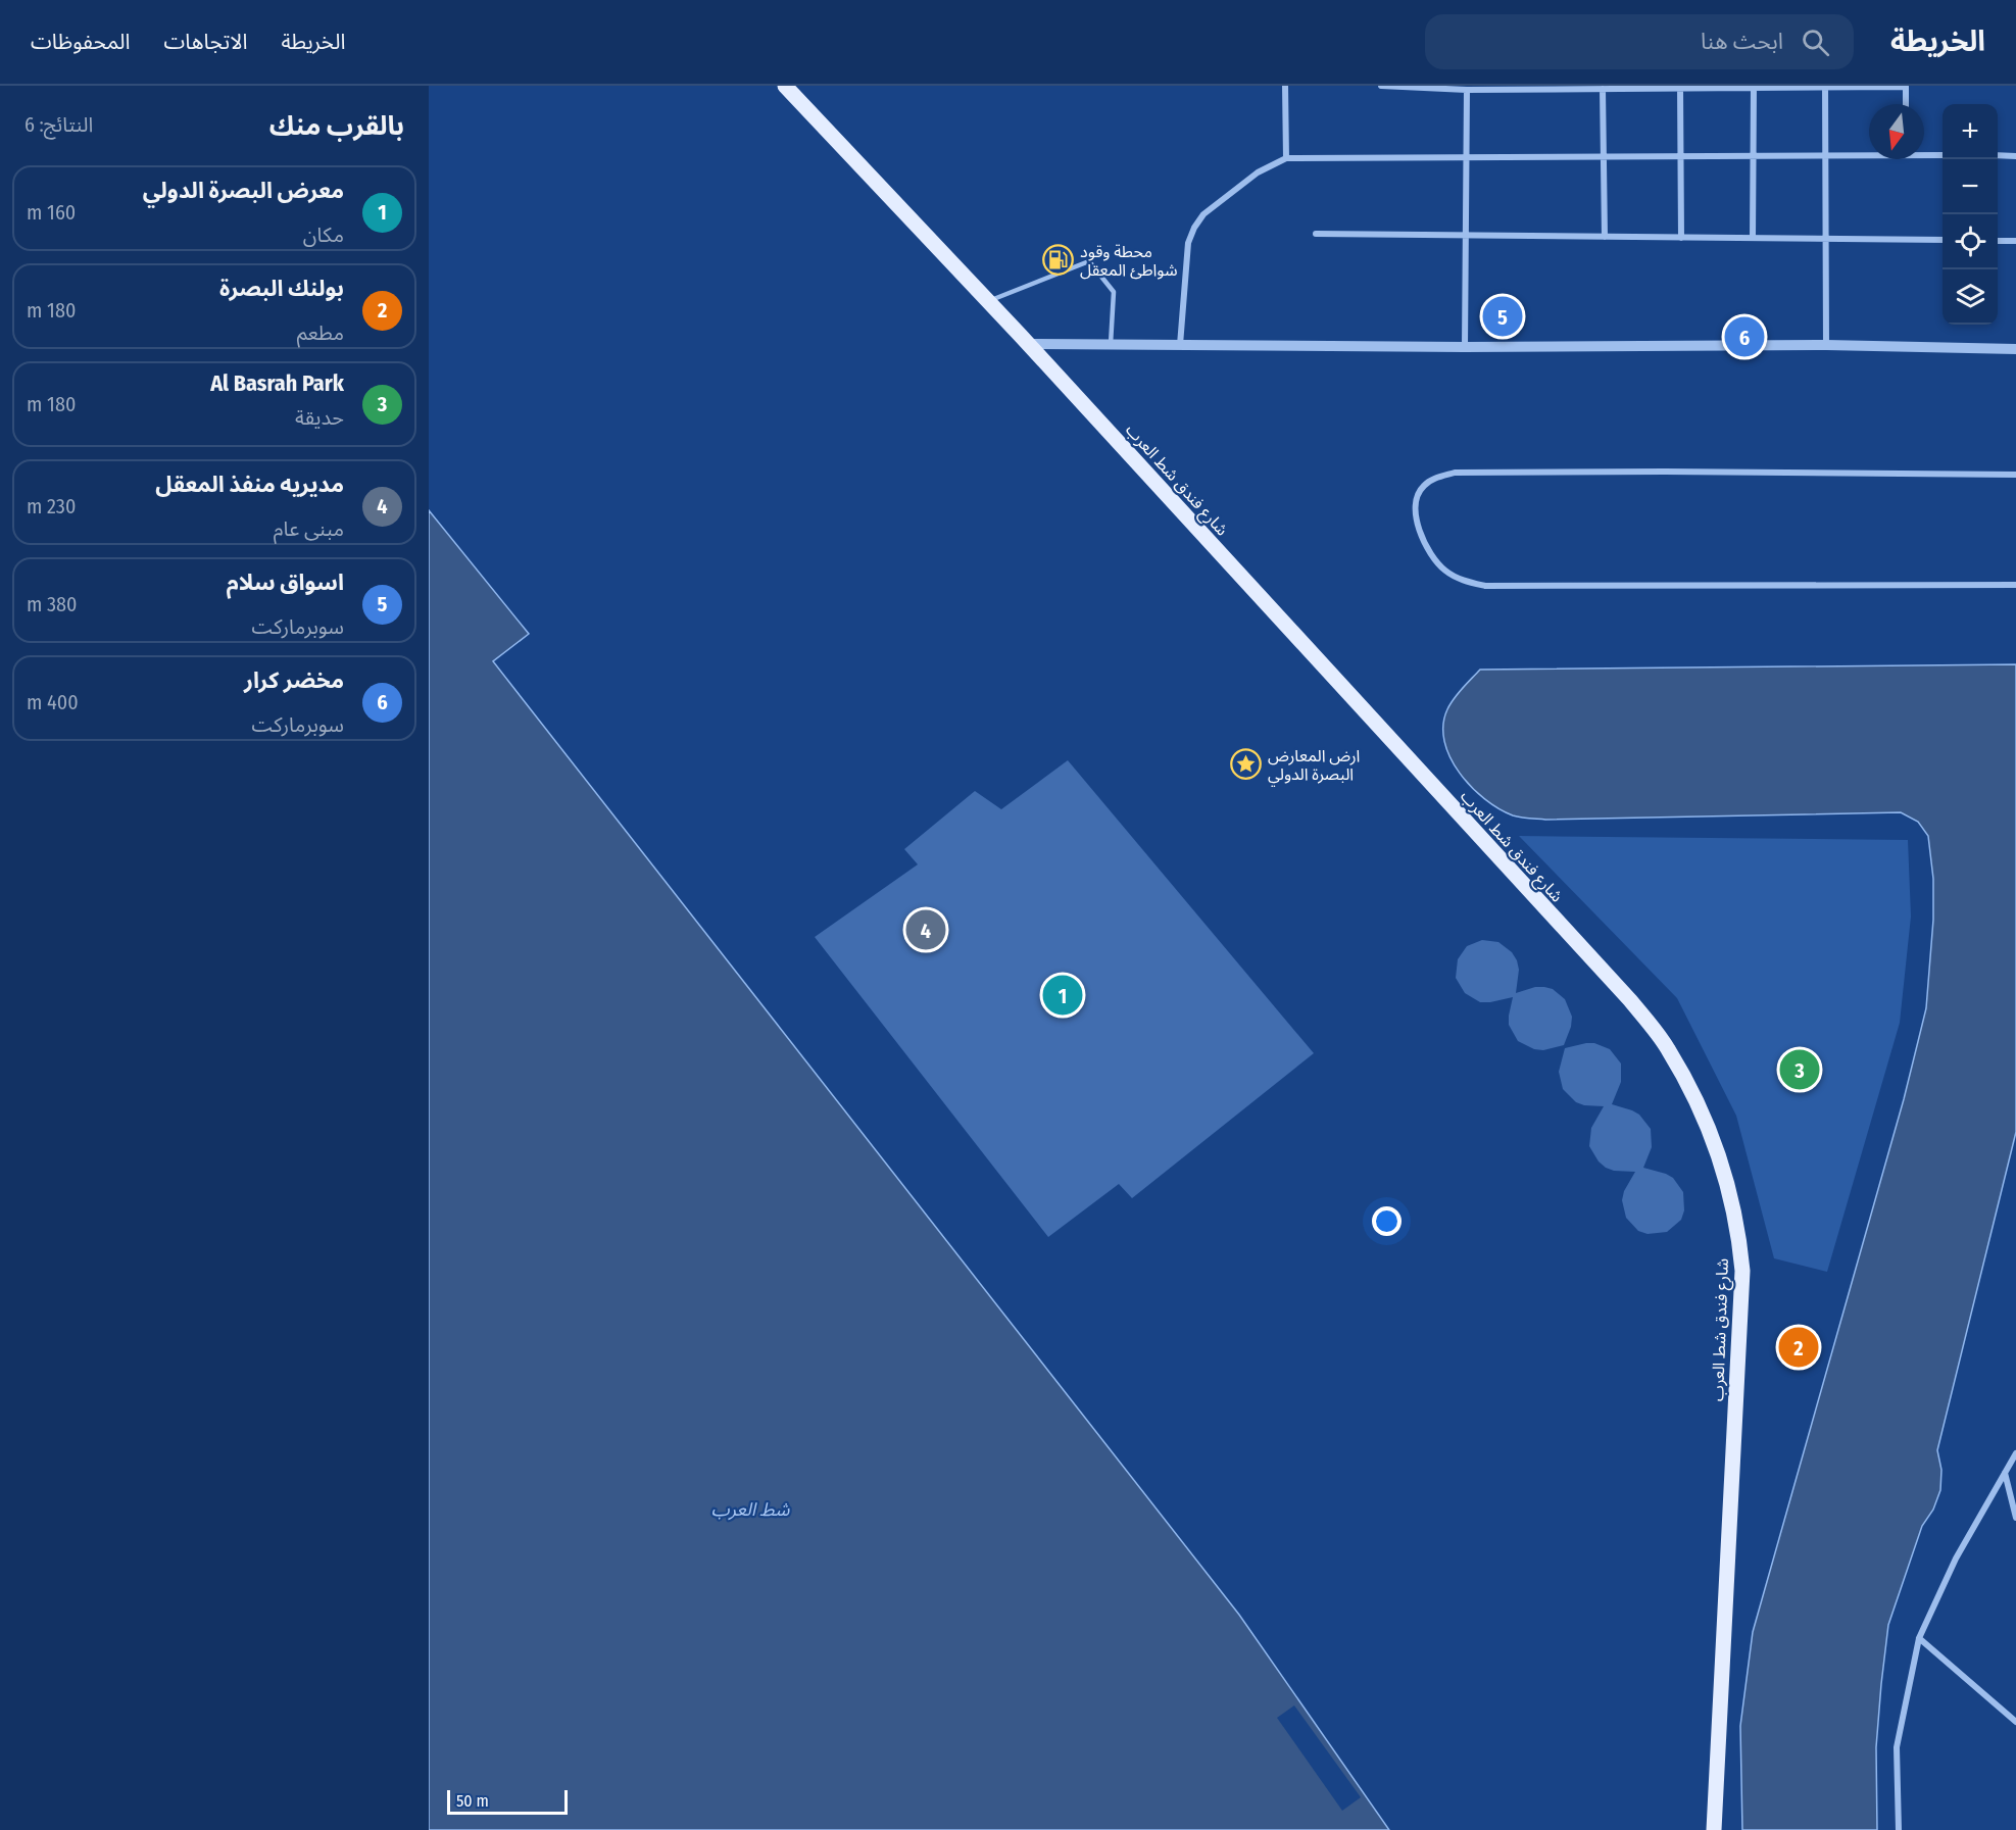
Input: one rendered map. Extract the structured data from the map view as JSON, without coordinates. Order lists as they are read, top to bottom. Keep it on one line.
{"streets":{"main road":["شارع فندق شط العرب"]},"water":["شط العرب"],"places":{"fuel station":["محطة وقود شواطئ المعقل"],"place":["ارض المعارض البصرة الدولي"]},"scale_bar":"50 m","north":"bottom","page":{"header":"الخريطة","search":"ابحث هنا","nav":["الخريطة","الاتجاهات","المحفوظات"],"heading":["بالقرب منك","النتائج: 6"],"map_buttons":["+","−"],"list":[{"mark":"1","name":"معرض البصرة الدولي","note":"مكان","value":"160 m"},{"mark":"2","name":"بولنك البصرة","note":"مطعم","value":"180 m"},{"mark":"3","name":"Al Basrah Park","note":"حديقة","value":"180 m"},{"mark":"4","name":"مديريه منفذ المعقل","note":"مبنى عام","value":"230 m"},{"mark":"5","name":"اسواق سلام","note":"سوبرماركت","value":"380 m"},{"mark":"6","name":"مخضر كرار","note":"سوبرماركت","value":"400 m"}],"pins":["5","6","4","1","3","2"],"scale":"50 m"}}
